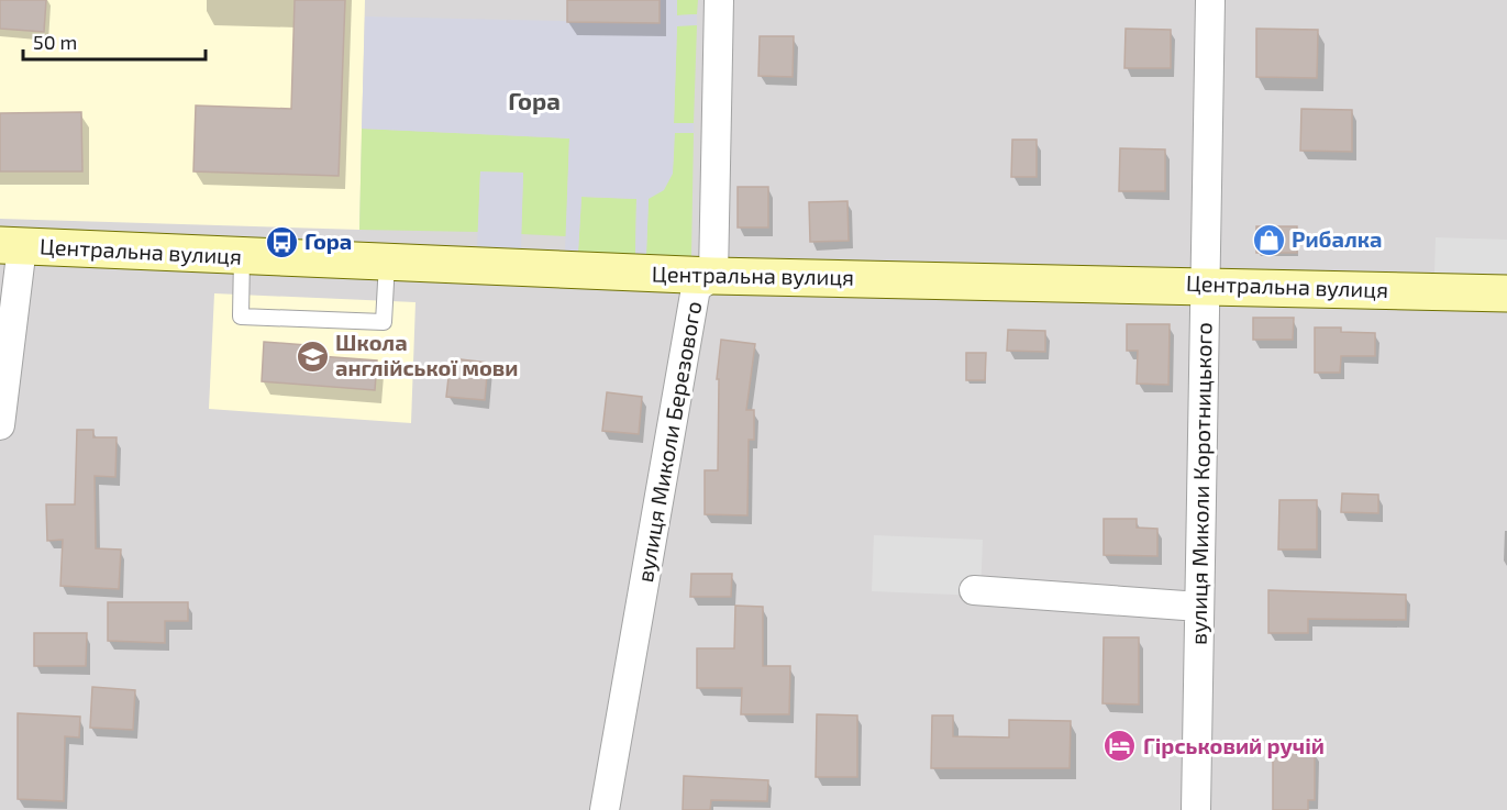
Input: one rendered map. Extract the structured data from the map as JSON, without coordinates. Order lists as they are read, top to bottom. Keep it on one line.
{"streets":{"main road":["Центральна вулиця"],"street":["вулиця Миколи Березового","вулиця Миколи Коротницького"]},"crossings":[["Центральна вулиця","вулиця Миколи Березового"],["Центральна вулиця","вулиця Миколи Коротницького"]],"districts":["Гора"],"places":{"shop":["Рибалка"],"bus stop":["Гора"],"school or university":["Школа англійської мови"],"hotel":["Гірськовий ручій"]},"scale_bar":"50 m"}
